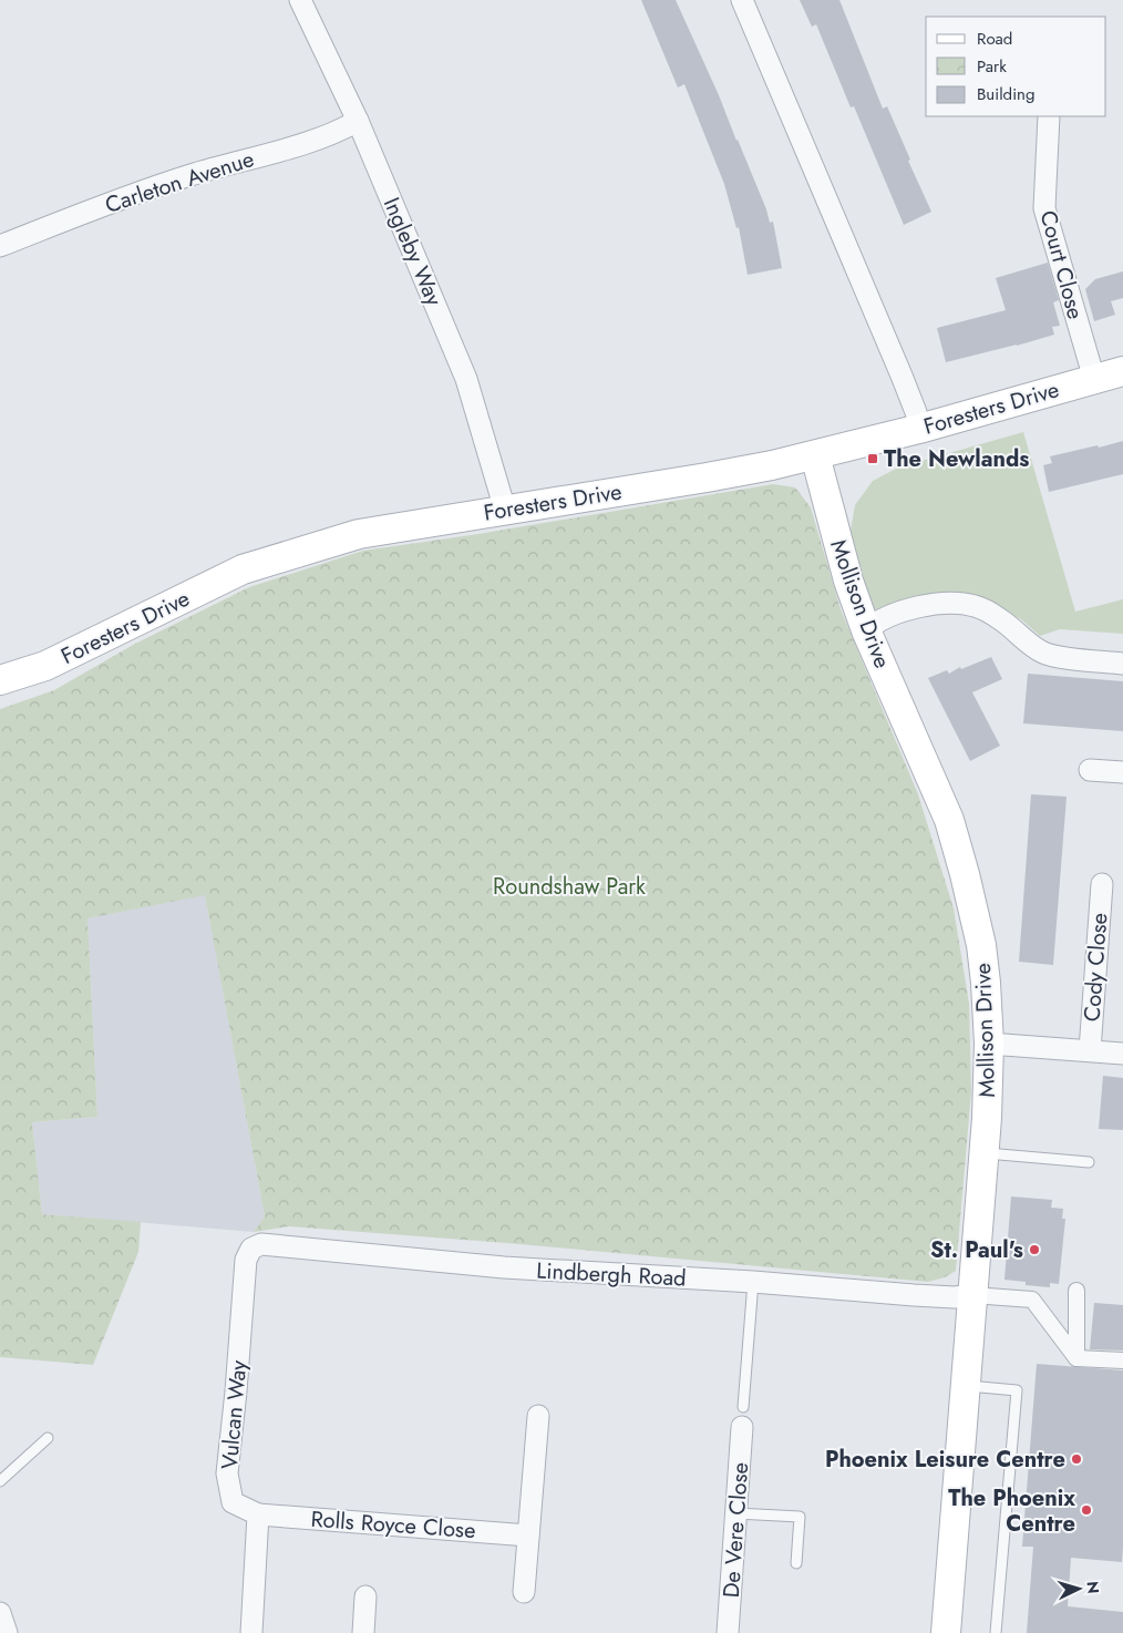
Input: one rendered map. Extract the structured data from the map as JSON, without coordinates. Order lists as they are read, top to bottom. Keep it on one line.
{"streets":{"main road":["Foresters Drive","Mollison Drive"],"street":["Carleton Avenue","Ingleby Way","Court Close","Cody Close","Lindbergh Road","Vulcan Way","Rolls Royce Close","De Vere Close"]},"crossings":[["Carleton Avenue","Ingleby Way"],["Ingleby Way","Foresters Drive"],["Court Close","Foresters Drive"],["Foresters Drive","Mollison Drive"],["Mollison Drive","Lindbergh Road"],["Lindbergh Road","Vulcan Way"],["Vulcan Way","Rolls Royce Close"]],"parks":["Roundshaw Park"],"places":{"transit":["The Newlands"],"other":["St. Paul's","Phoenix Leisure Centre","The Phoenix Centre"]},"legend":["Road","Park","Building"],"north":"right"}
